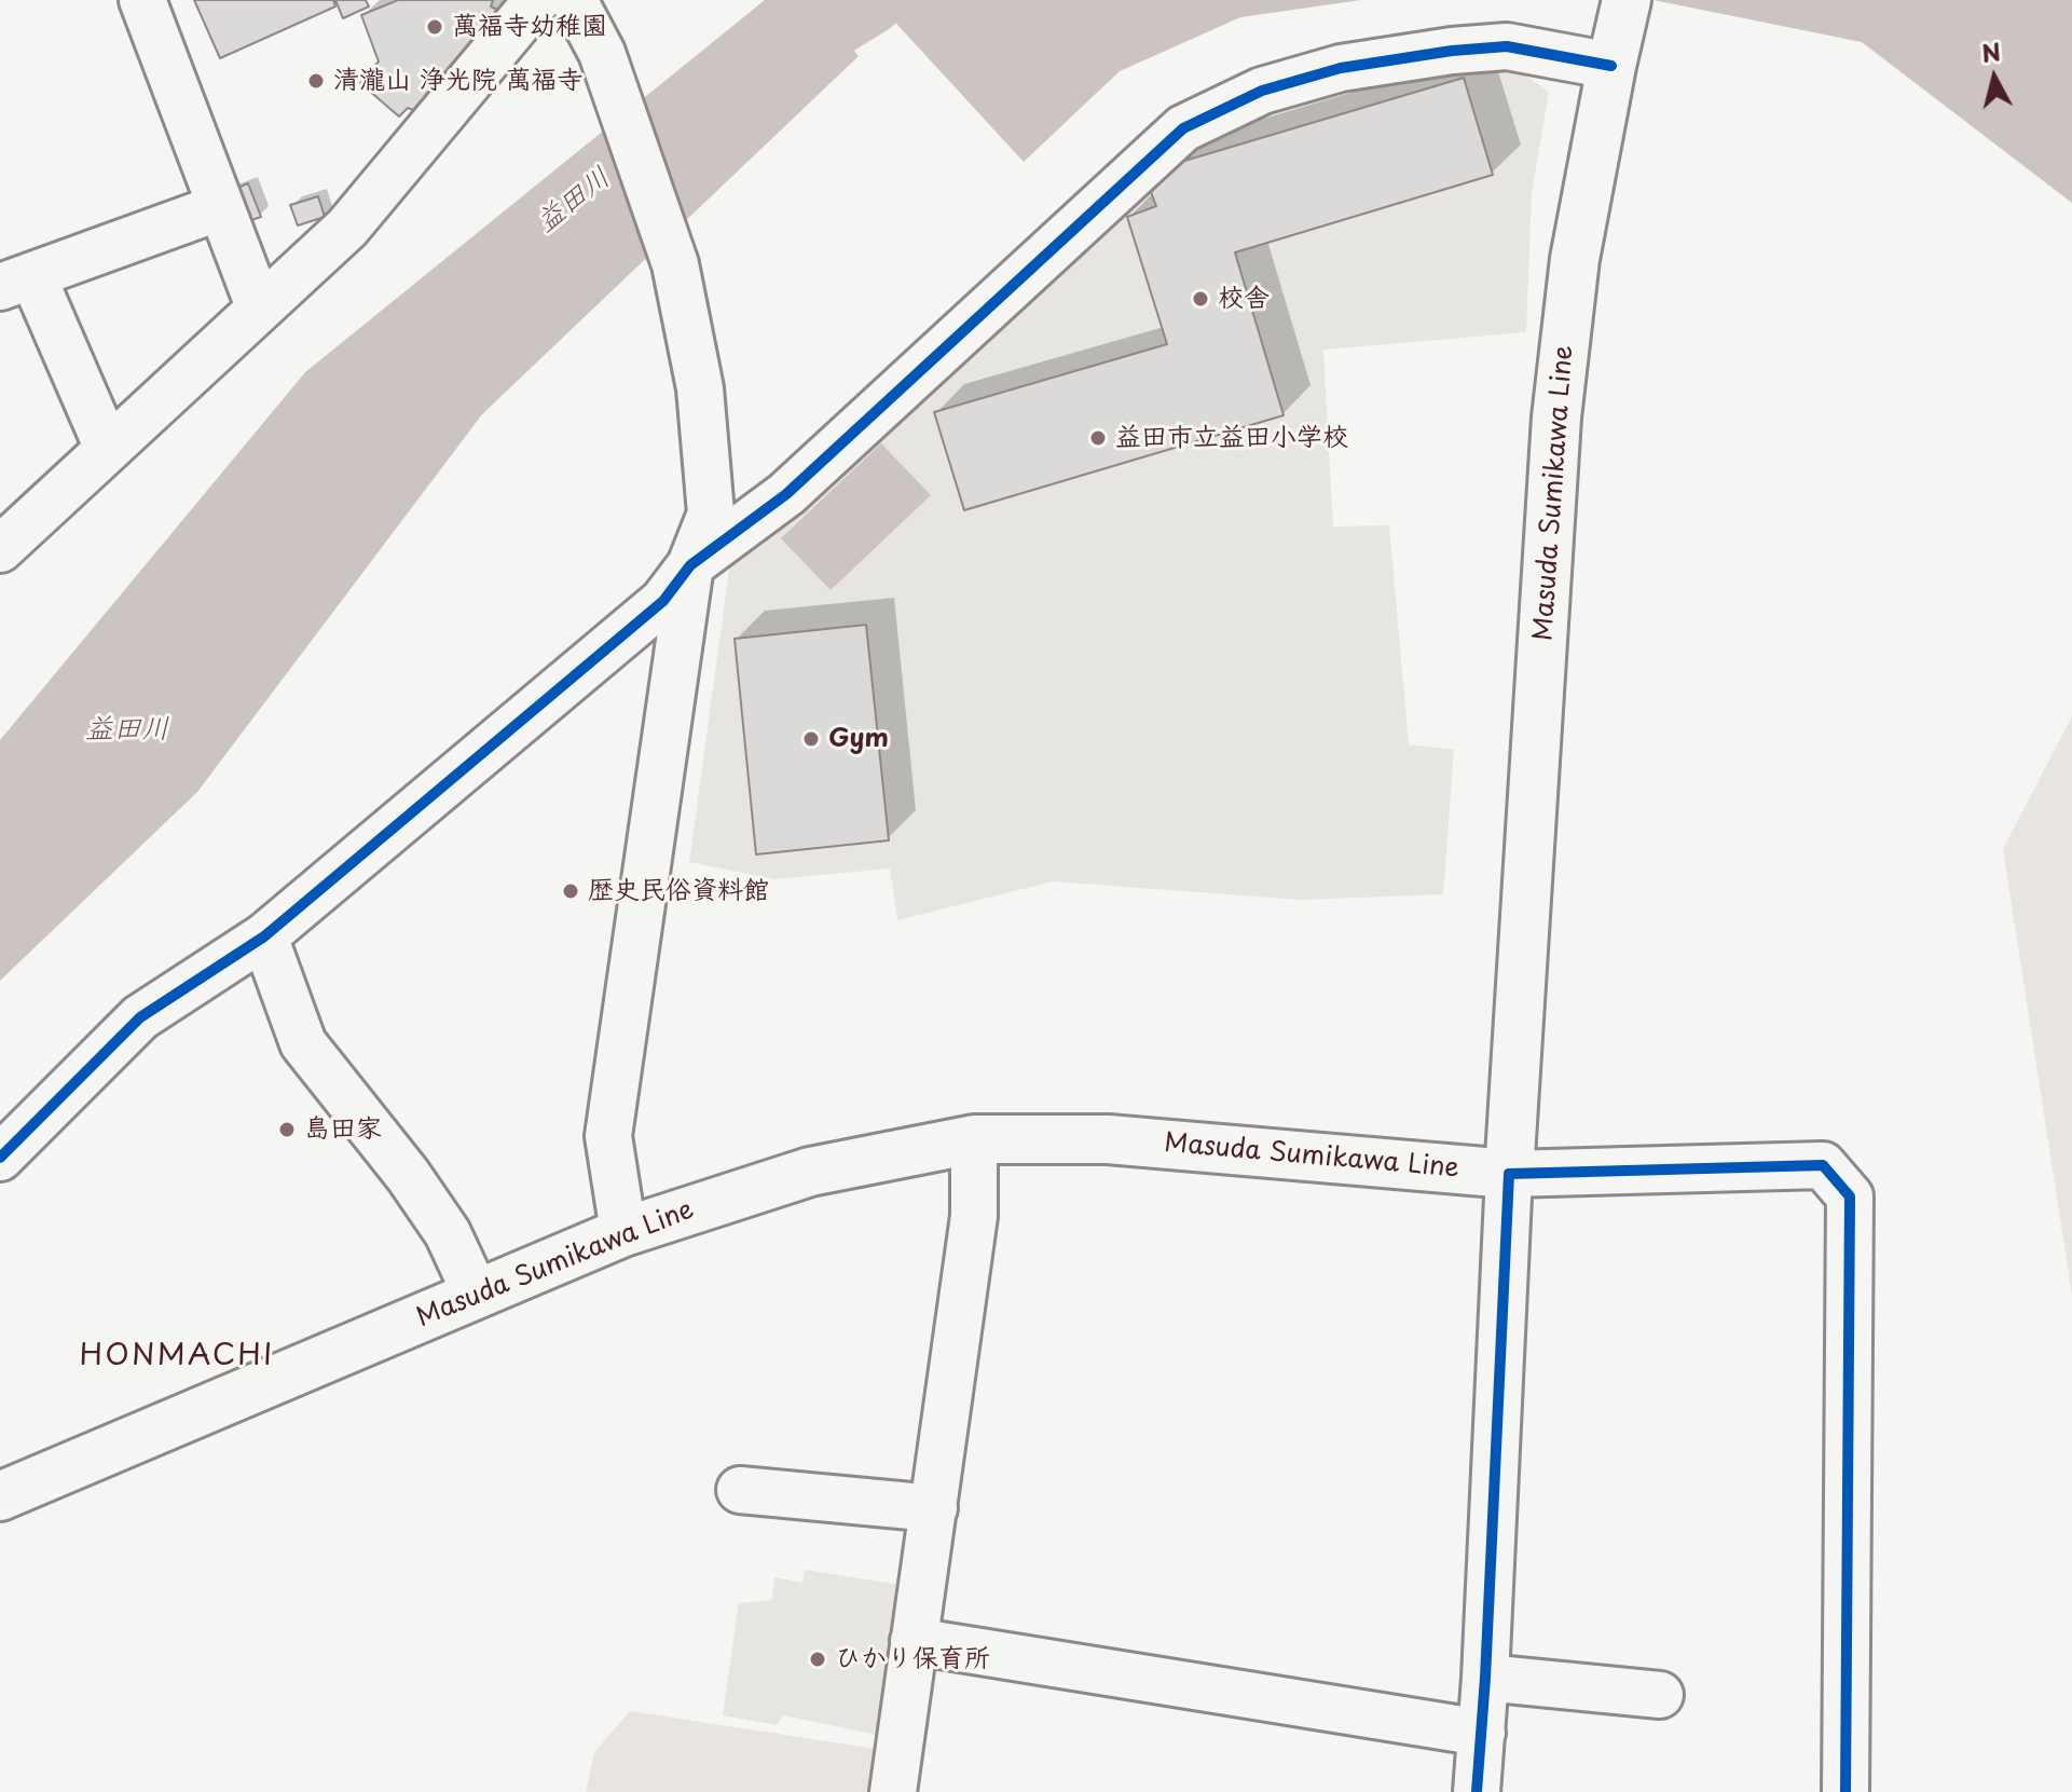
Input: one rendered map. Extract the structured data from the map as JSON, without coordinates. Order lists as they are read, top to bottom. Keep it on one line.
{"streets":{"main road":["Masuda Sumikawa Line"]},"districts":["HONMACHI"],"water":["益田川"],"places":["萬福寺幼稚園","清瀧山 浄光院 萬福寺","校舎","益田市立益田小学校","Gym","歴史民俗資料館","島田家","ひかり保育所"],"north":"top"}
